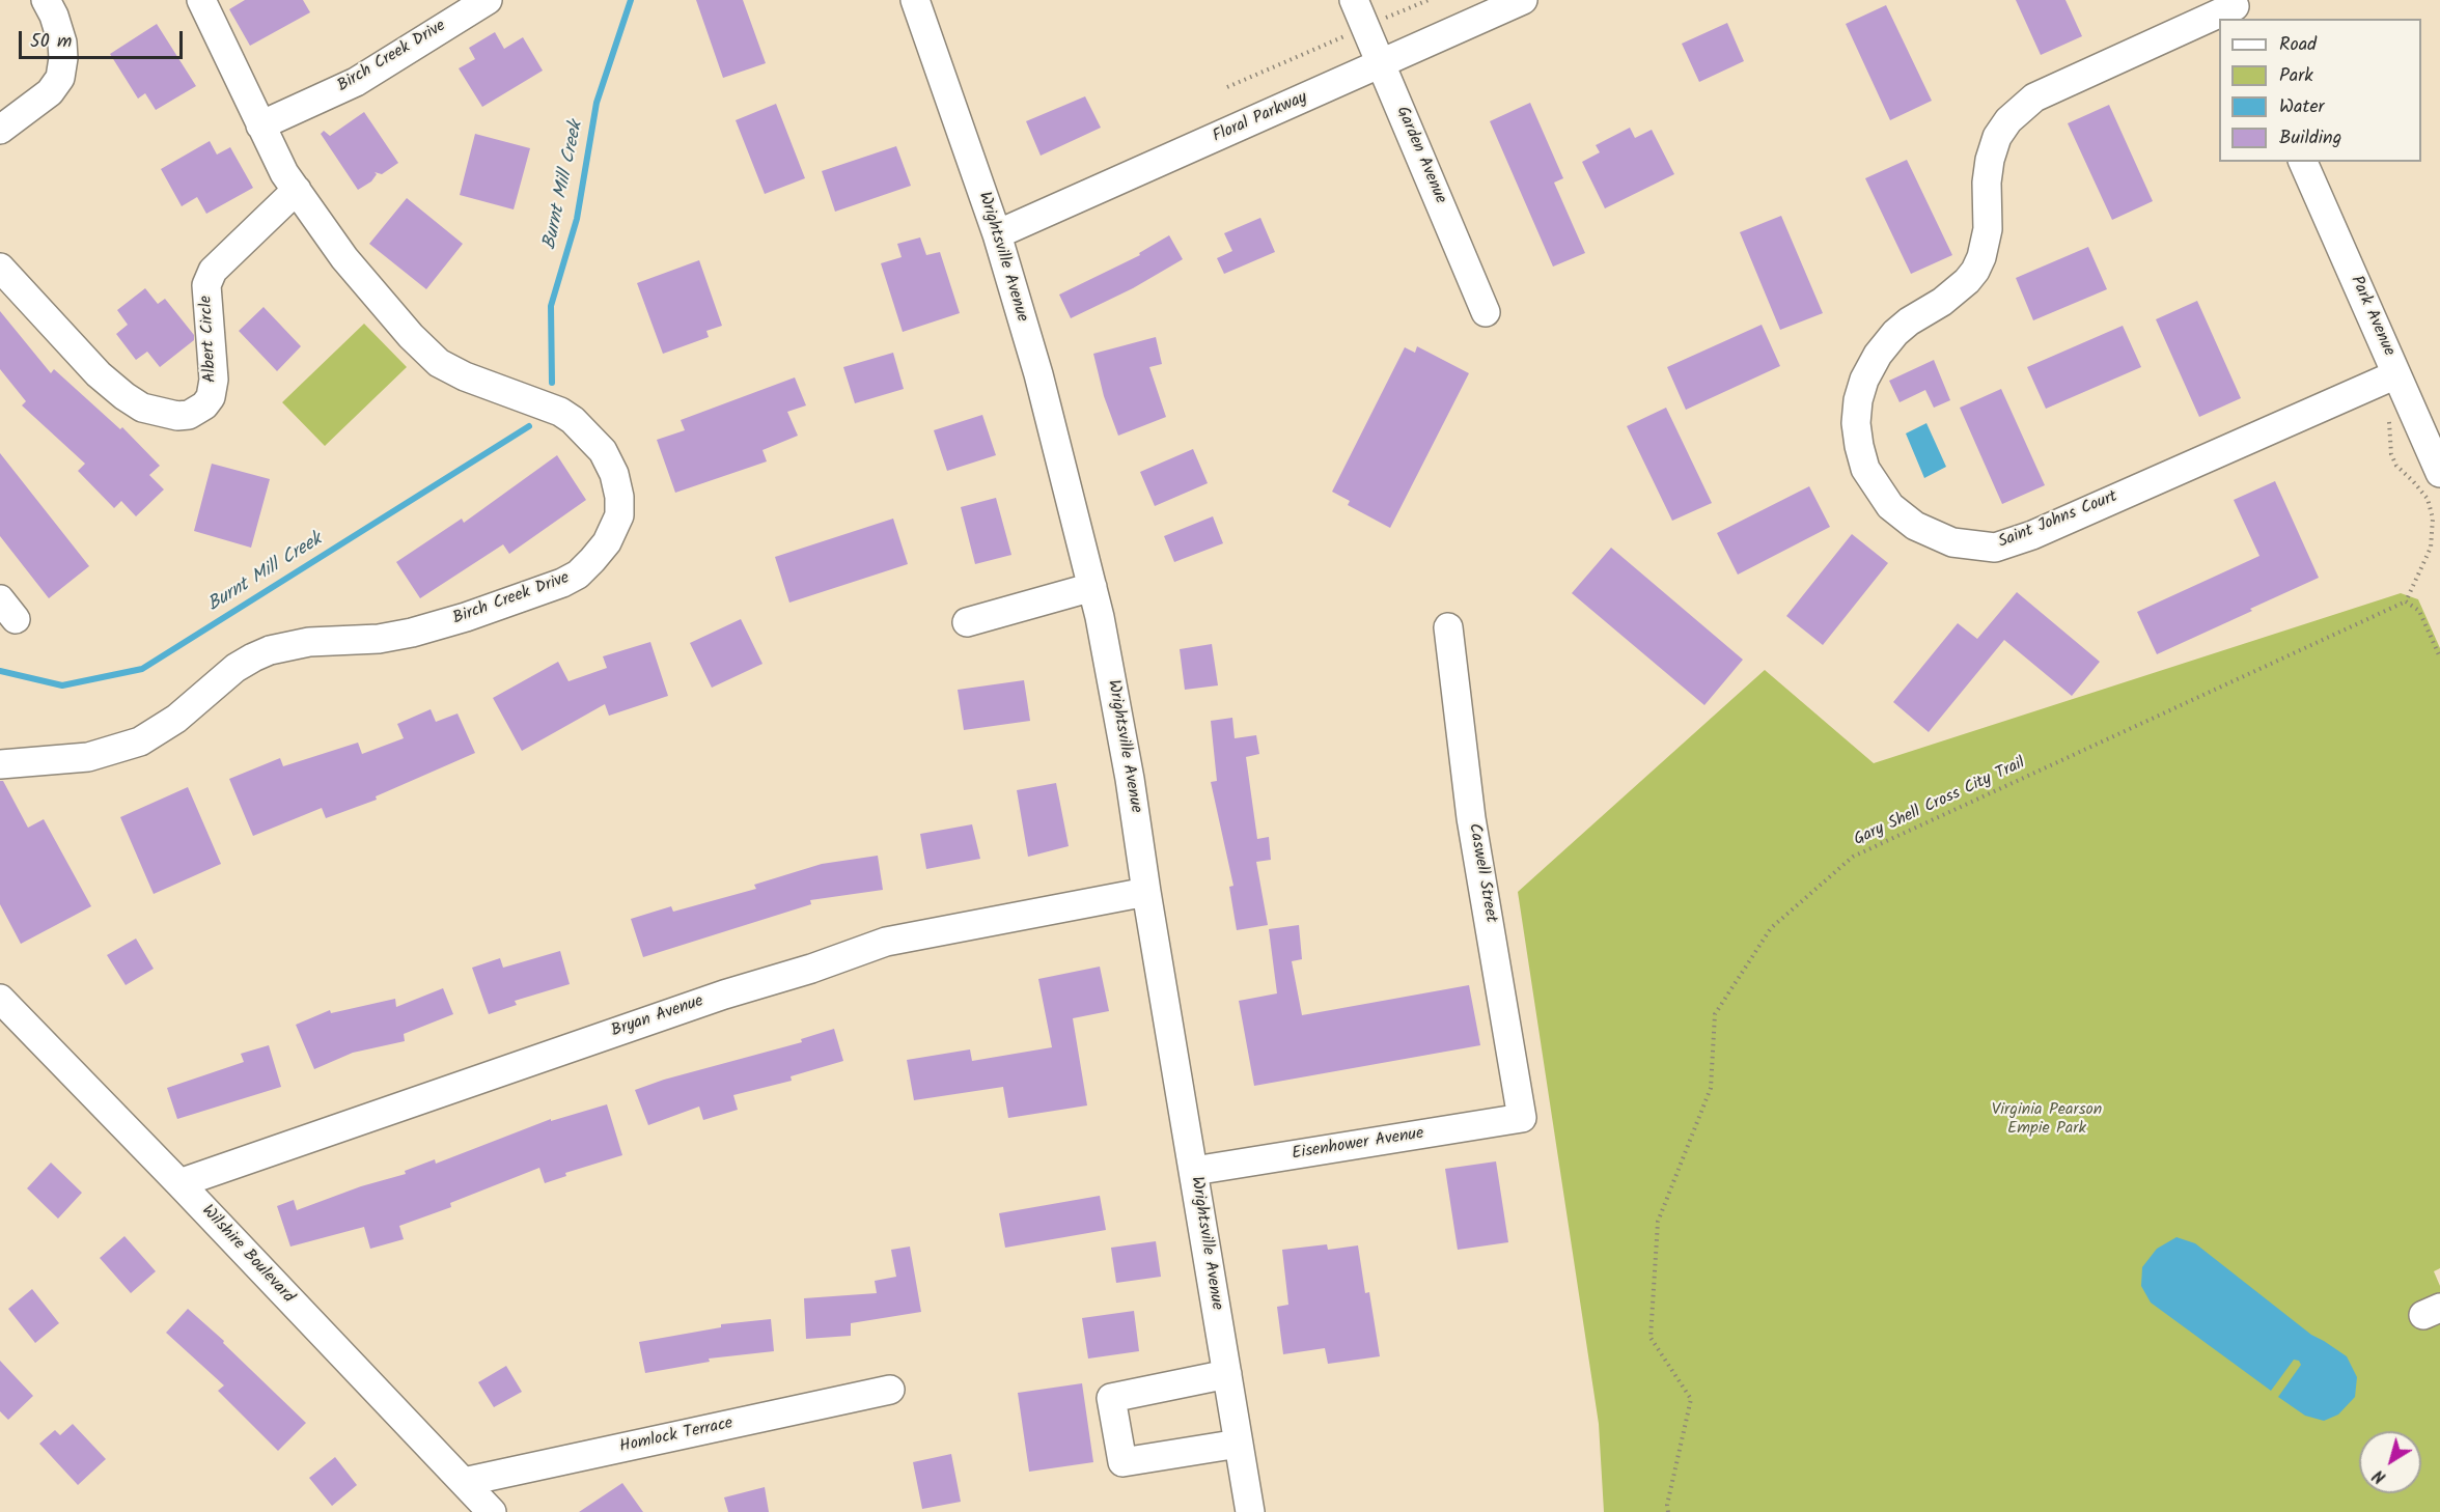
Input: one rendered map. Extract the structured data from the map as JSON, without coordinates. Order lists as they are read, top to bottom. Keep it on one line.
{"streets":{"street":["Birch Creek Drive","Floral Parkway","Garden Avenue","Wrightsville Avenue","Park Avenue","Albert Circle","Saint Johns Court","Caswell Street","Bryan Avenue","Eisenhower Avenue","Wilshire Boulevard","Homlock Terrace"],"path":["Gary Shell Cross City Trail"]},"crossings":[["Birch Creek Drive","Albert Circle"],["Floral Parkway","Garden Avenue"],["Floral Parkway","Wrightsville Avenue"],["Wrightsville Avenue","Bryan Avenue"],["Wrightsville Avenue","Eisenhower Avenue"],["Park Avenue","Saint Johns Court"],["Caswell Street","Eisenhower Avenue"],["Bryan Avenue","Wilshire Boulevard"],["Wilshire Boulevard","Homlock Terrace"]],"water":["Burnt Mill Creek"],"parks":["Virginia Pearson Empie Park"],"legend":["Road","Park","Water","Building"],"scale_bar":"50 m","north":"bottom left"}
